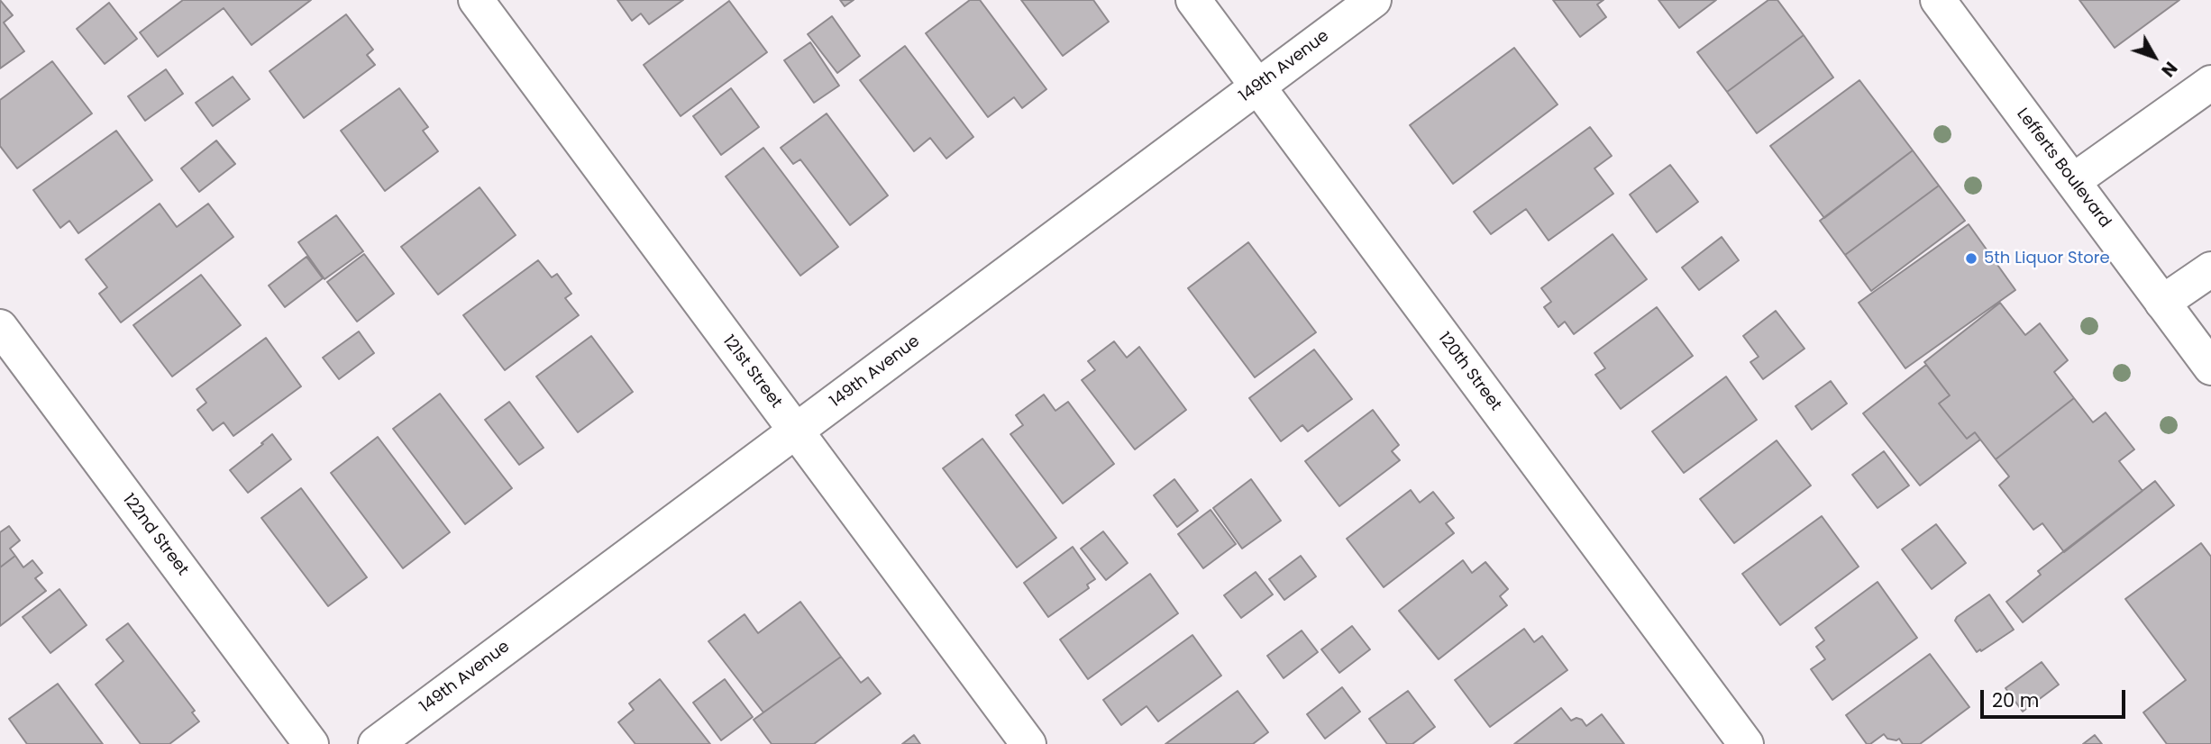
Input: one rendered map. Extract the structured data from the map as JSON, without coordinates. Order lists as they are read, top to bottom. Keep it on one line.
{"streets":{"street":["149th Avenue","Lefferts Boulevard","121st Street","120th Street","122nd Street"]},"crossings":[["149th Avenue","121st Street"],["149th Avenue","120th Street"]],"places":["5th Liquor Store"],"scale_bar":"20 m","north":"bottom right"}
